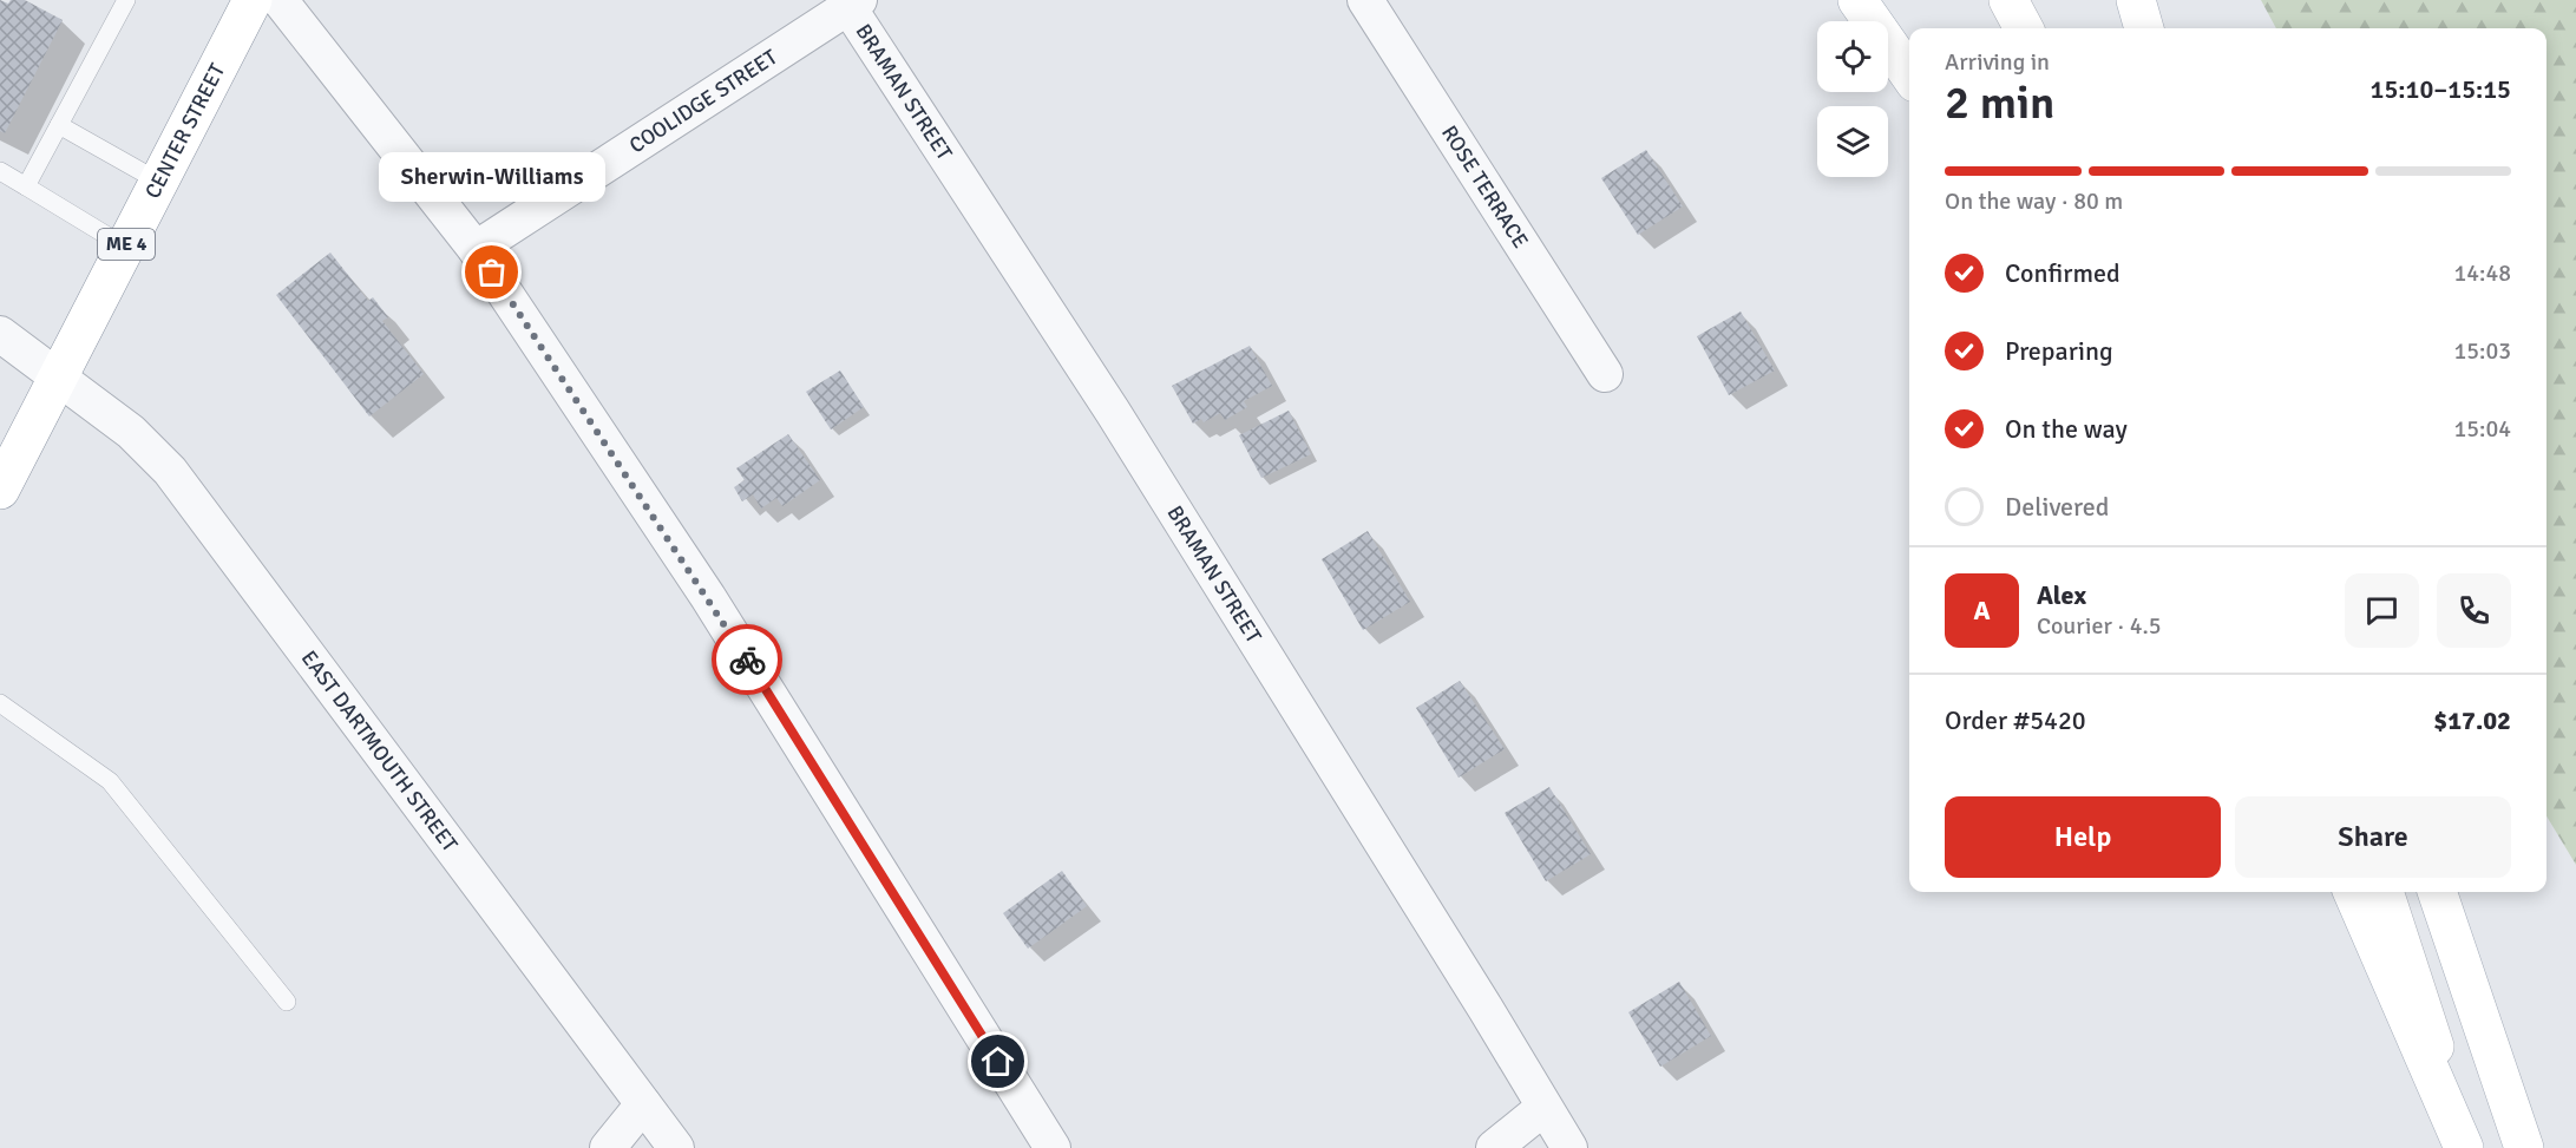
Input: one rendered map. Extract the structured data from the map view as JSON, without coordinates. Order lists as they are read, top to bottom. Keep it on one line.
{"streets":{"main road":["CENTER STREET","ME 4"],"street":["BRAMAN STREET","COOLIDGE STREET","ROSE TERRACE","EAST DARTMOUTH STREET"]},"crossings":[["BRAMAN STREET","COOLIDGE STREET"],["CENTER STREET","EAST DARTMOUTH STREET"]],"places":["Sherwin-Williams"],"page":{"heading":["2 min","Arriving in","15:10–15:15"],"panel":["Alex","Courier · 4.5","Order #5420","$17.02"],"bar":"On the way · 80 m","bubble":"Sherwin-Williams","list":[["Confirmed","14:48"],["Preparing","15:03"],["On the way","15:04"],"Delivered"],"round":"A","buttons":["Help","Share"]}}
